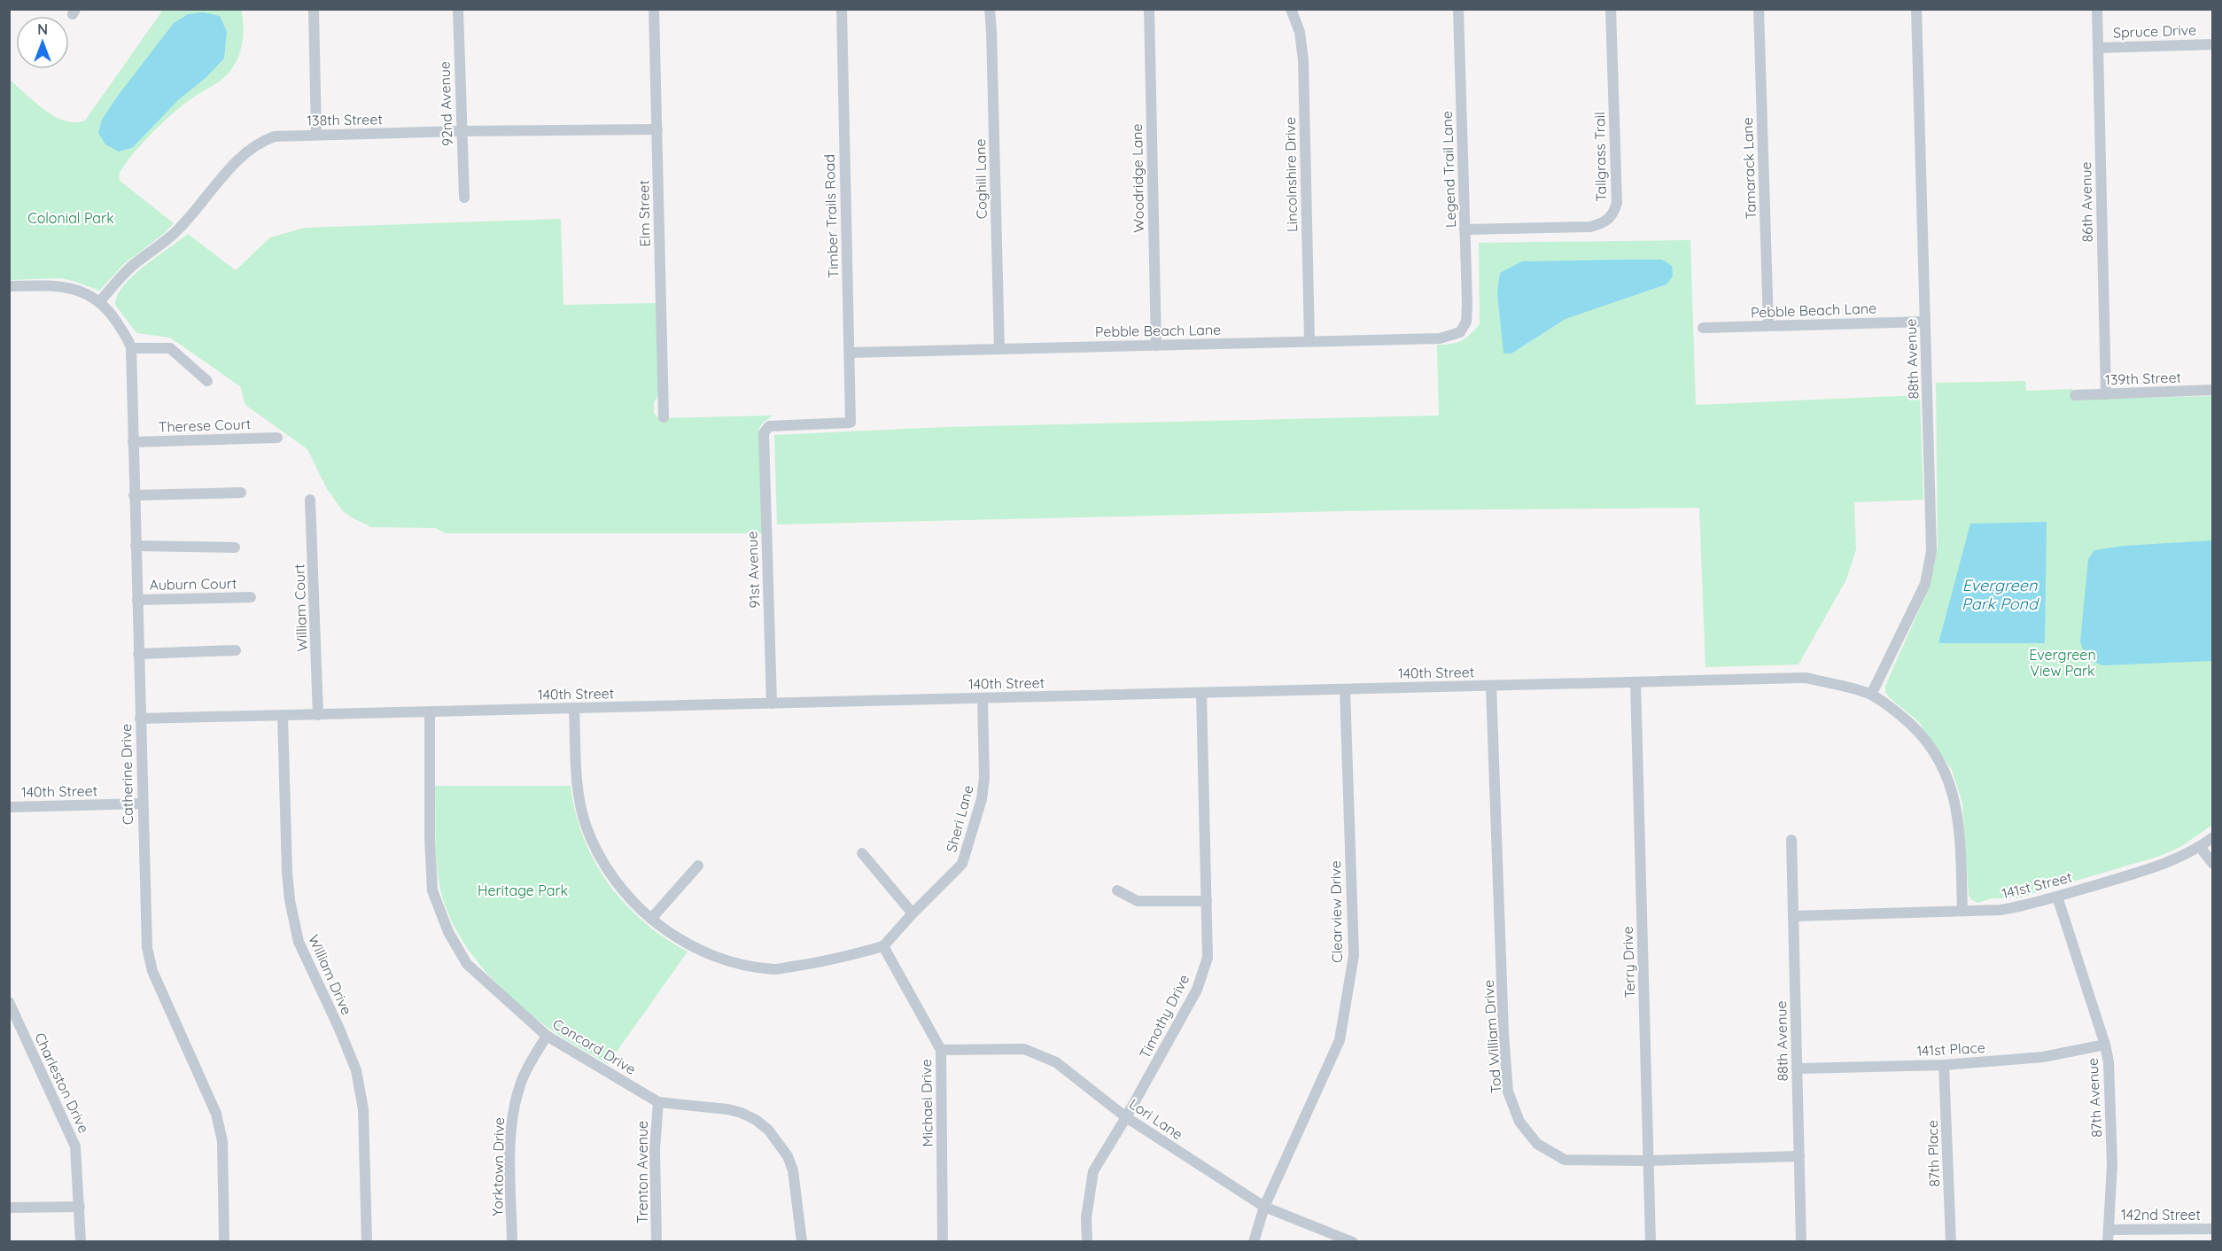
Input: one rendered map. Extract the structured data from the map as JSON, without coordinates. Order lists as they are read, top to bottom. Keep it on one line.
{"streets":{"street":["Spruce Drive","92nd Avenue","138th Street","Tallgrass Trail","Tamarack Lane","Legend Trail Lane","Lincolnshire Drive","Woodridge Lane","Coghill Lane","86th Avenue","Elm Street","Timber Trails Road","Pebble Beach Lane","88th Avenue","139th Street","Therese Court","91st Avenue","Auburn Court","William Court","140th Street","Catherine Drive","Sheri Lane","141st Street","Clearview Drive","Terry Drive","William Drive","Timothy Drive","Tod William Drive","Concord Drive","141st Place","Charleston Drive","87th Avenue","Michael Drive","Lori Lane","87th Place","Yorktown Drive","Trenton Avenue","142nd Street"]},"crossings":[["Spruce Drive","86th Avenue"],["92nd Avenue","138th Street"],["138th Street","Elm Street"],["138th Street","Catherine Drive"],["Tallgrass Trail","Legend Trail Lane"],["Tamarack Lane","Pebble Beach Lane"],["Legend Trail Lane","Pebble Beach Lane"],["Lincolnshire Drive","Pebble Beach Lane"],["Woodridge Lane","Pebble Beach Lane"],["Coghill Lane","Pebble Beach Lane"],["86th Avenue","139th Street"],["Timber Trails Road","Pebble Beach Lane"],["Timber Trails Road","91st Avenue"],["Pebble Beach Lane","88th Avenue"],["88th Avenue","140th Street"],["88th Avenue","141st Street"],["88th Avenue","Tod William Drive"],["88th Avenue","141st Place"],["Therese Court","Catherine Drive"],["91st Avenue","140th Street"],["Auburn Court","Catherine Drive"],["William Court","140th Street"],["140th Street","Catherine Drive"],["140th Street","Sheri Lane"],["140th Street","Clearview Drive"],["140th Street","Terry Drive"],["140th Street","William Drive"],["140th Street","Timothy Drive"],["140th Street","Tod William Drive"],["140th Street","Concord Drive"],["Sheri Lane","Michael Drive"],["141st Street","87th Avenue"],["Clearview Drive","Lori Lane"],["Terry Drive","Tod William Drive"],["Timothy Drive","Lori Lane"],["Concord Drive","Yorktown Drive"],["Concord Drive","Trenton Avenue"],["141st Place","87th Avenue"],["141st Place","87th Place"],["87th Avenue","142nd Street"],["Michael Drive","Lori Lane"]],"water":["Evergreen Park Pond"],"parks":["Colonial Park","Evergreen View Park","Heritage Park"],"north":"top"}
